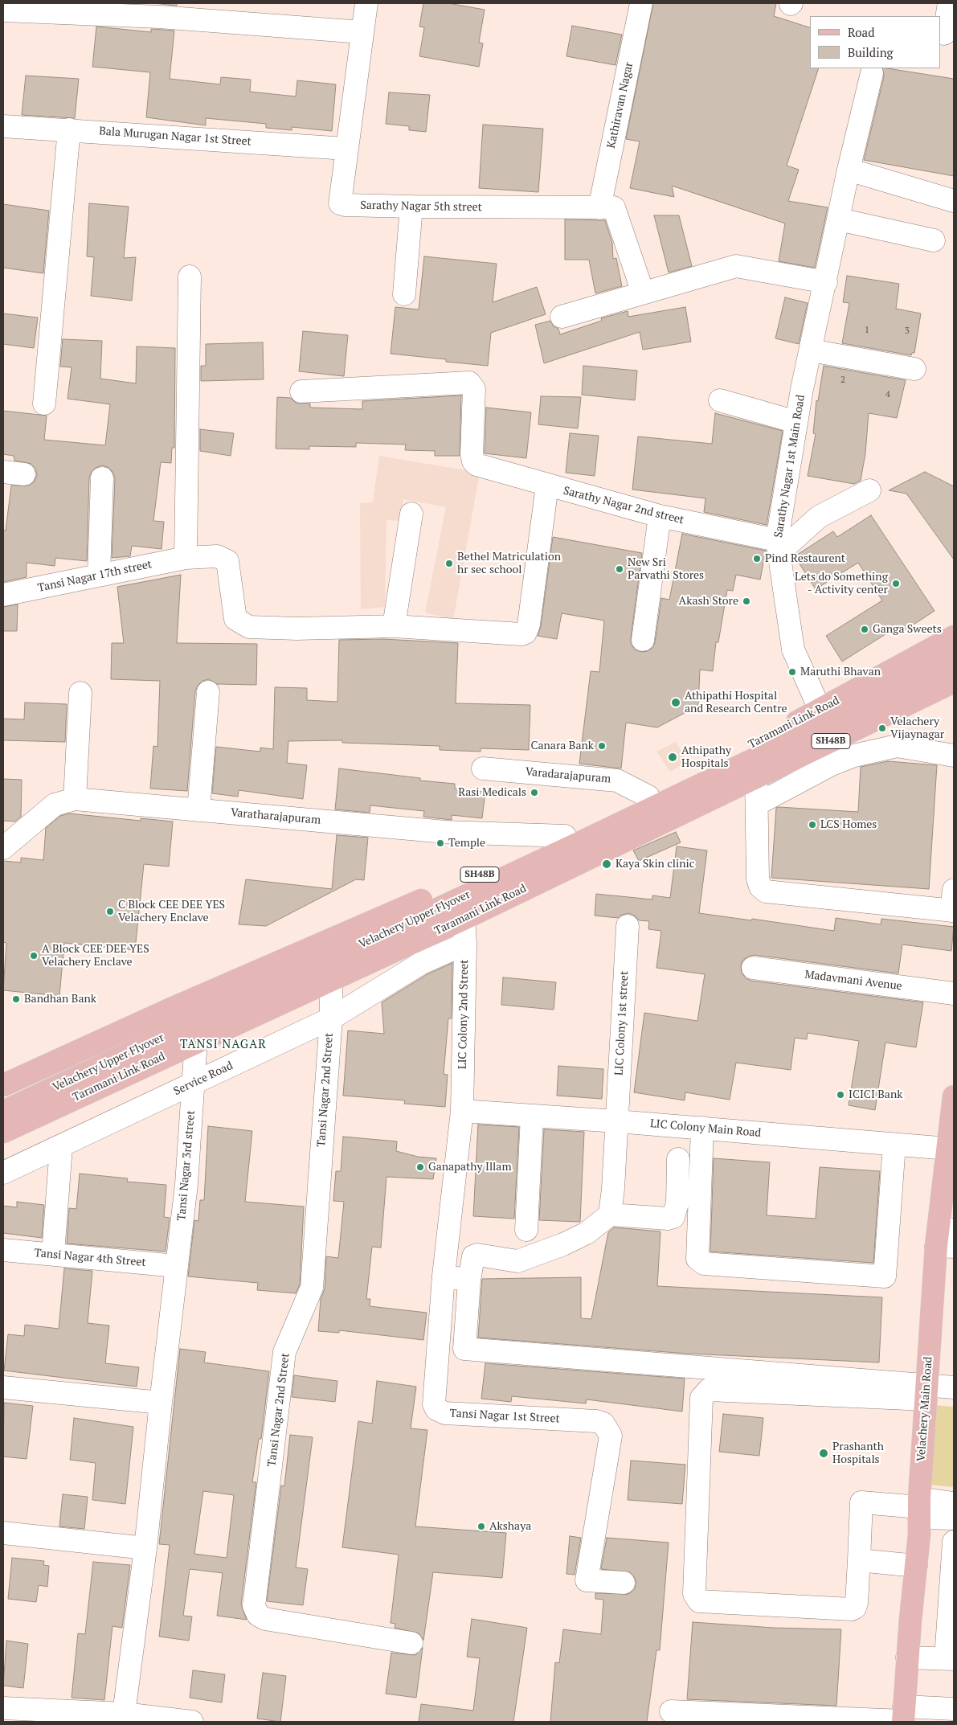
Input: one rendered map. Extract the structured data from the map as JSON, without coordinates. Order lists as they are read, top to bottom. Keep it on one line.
{"streets":{"main road":["Taramani Link Road","SH48B","Velachery Upper Flyover","Velachery Main Road"],"street":["Kathiravan Nagar","Bala Murugan Nagar 1st Street","Sarathy Nagar 5th street","Sarathy Nagar 1st Main Road","Sarathy Nagar 2nd street","Tansi Nagar 17th street","Varadarajapuram","Varatharajapuram","Madavmani Avenue","LIC Colony 2nd Street","LIC Colony 1st street","Service Road","Tansi Nagar 2nd Street","LIC Colony Main Road","Tansi Nagar 3rd street","Tansi Nagar 4th Street","Tansi Nagar 1st Street"]},"crossings":[["Kathiravan Nagar","Sarathy Nagar 5th street"],["Bala Murugan Nagar 1st Street","Sarathy Nagar 5th street"],["Sarathy Nagar 1st Main Road","Sarathy Nagar 2nd street"],["Sarathy Nagar 1st Main Road","Taramani Link Road"],["Taramani Link Road","Varadarajapuram"],["Taramani Link Road","Varatharajapuram"],["Taramani Link Road","Velachery Upper Flyover"],["Taramani Link Road","LIC Colony 2nd Street"],["Taramani Link Road","Tansi Nagar 2nd Street"],["Taramani Link Road","Tansi Nagar 3rd street"],["LIC Colony 2nd Street","Service Road"],["LIC Colony 2nd Street","LIC Colony Main Road"],["LIC Colony 2nd Street","Tansi Nagar 1st Street"],["LIC Colony 1st street","LIC Colony Main Road"],["Service Road","Tansi Nagar 2nd Street"],["Service Road","Tansi Nagar 3rd street"],["LIC Colony Main Road","Velachery Main Road"],["LIC Colony Main Road","Tansi Nagar 1st Street"],["Tansi Nagar 3rd street","Tansi Nagar 4th Street"]],"districts":["TANSI NAGAR"],"places":["Pind Restaurent","Bethel Matriculation hr sec school","New Sri Parvathi Stores","Lets do Something - Activity center","Akash Store","Ganga Sweets","Maruthi Bhavan","Athipathi Hospital and Research Centre","Velachery Vijaynagar","Canara Bank","Athipathy Hospitals","Rasi Medicals","LCS Homes","Temple","Kaya Skin clinic","C Block CEE DEE YES Velachery Enclave","A Block CEE DEE YES Velachery Enclave","Bandhan Bank","ICICI Bank","Ganapathy Illam","Prashanth Hospitals","Akshaya"],"house_numbers":["1","3","2","4"],"legend":["Road","Building"]}
